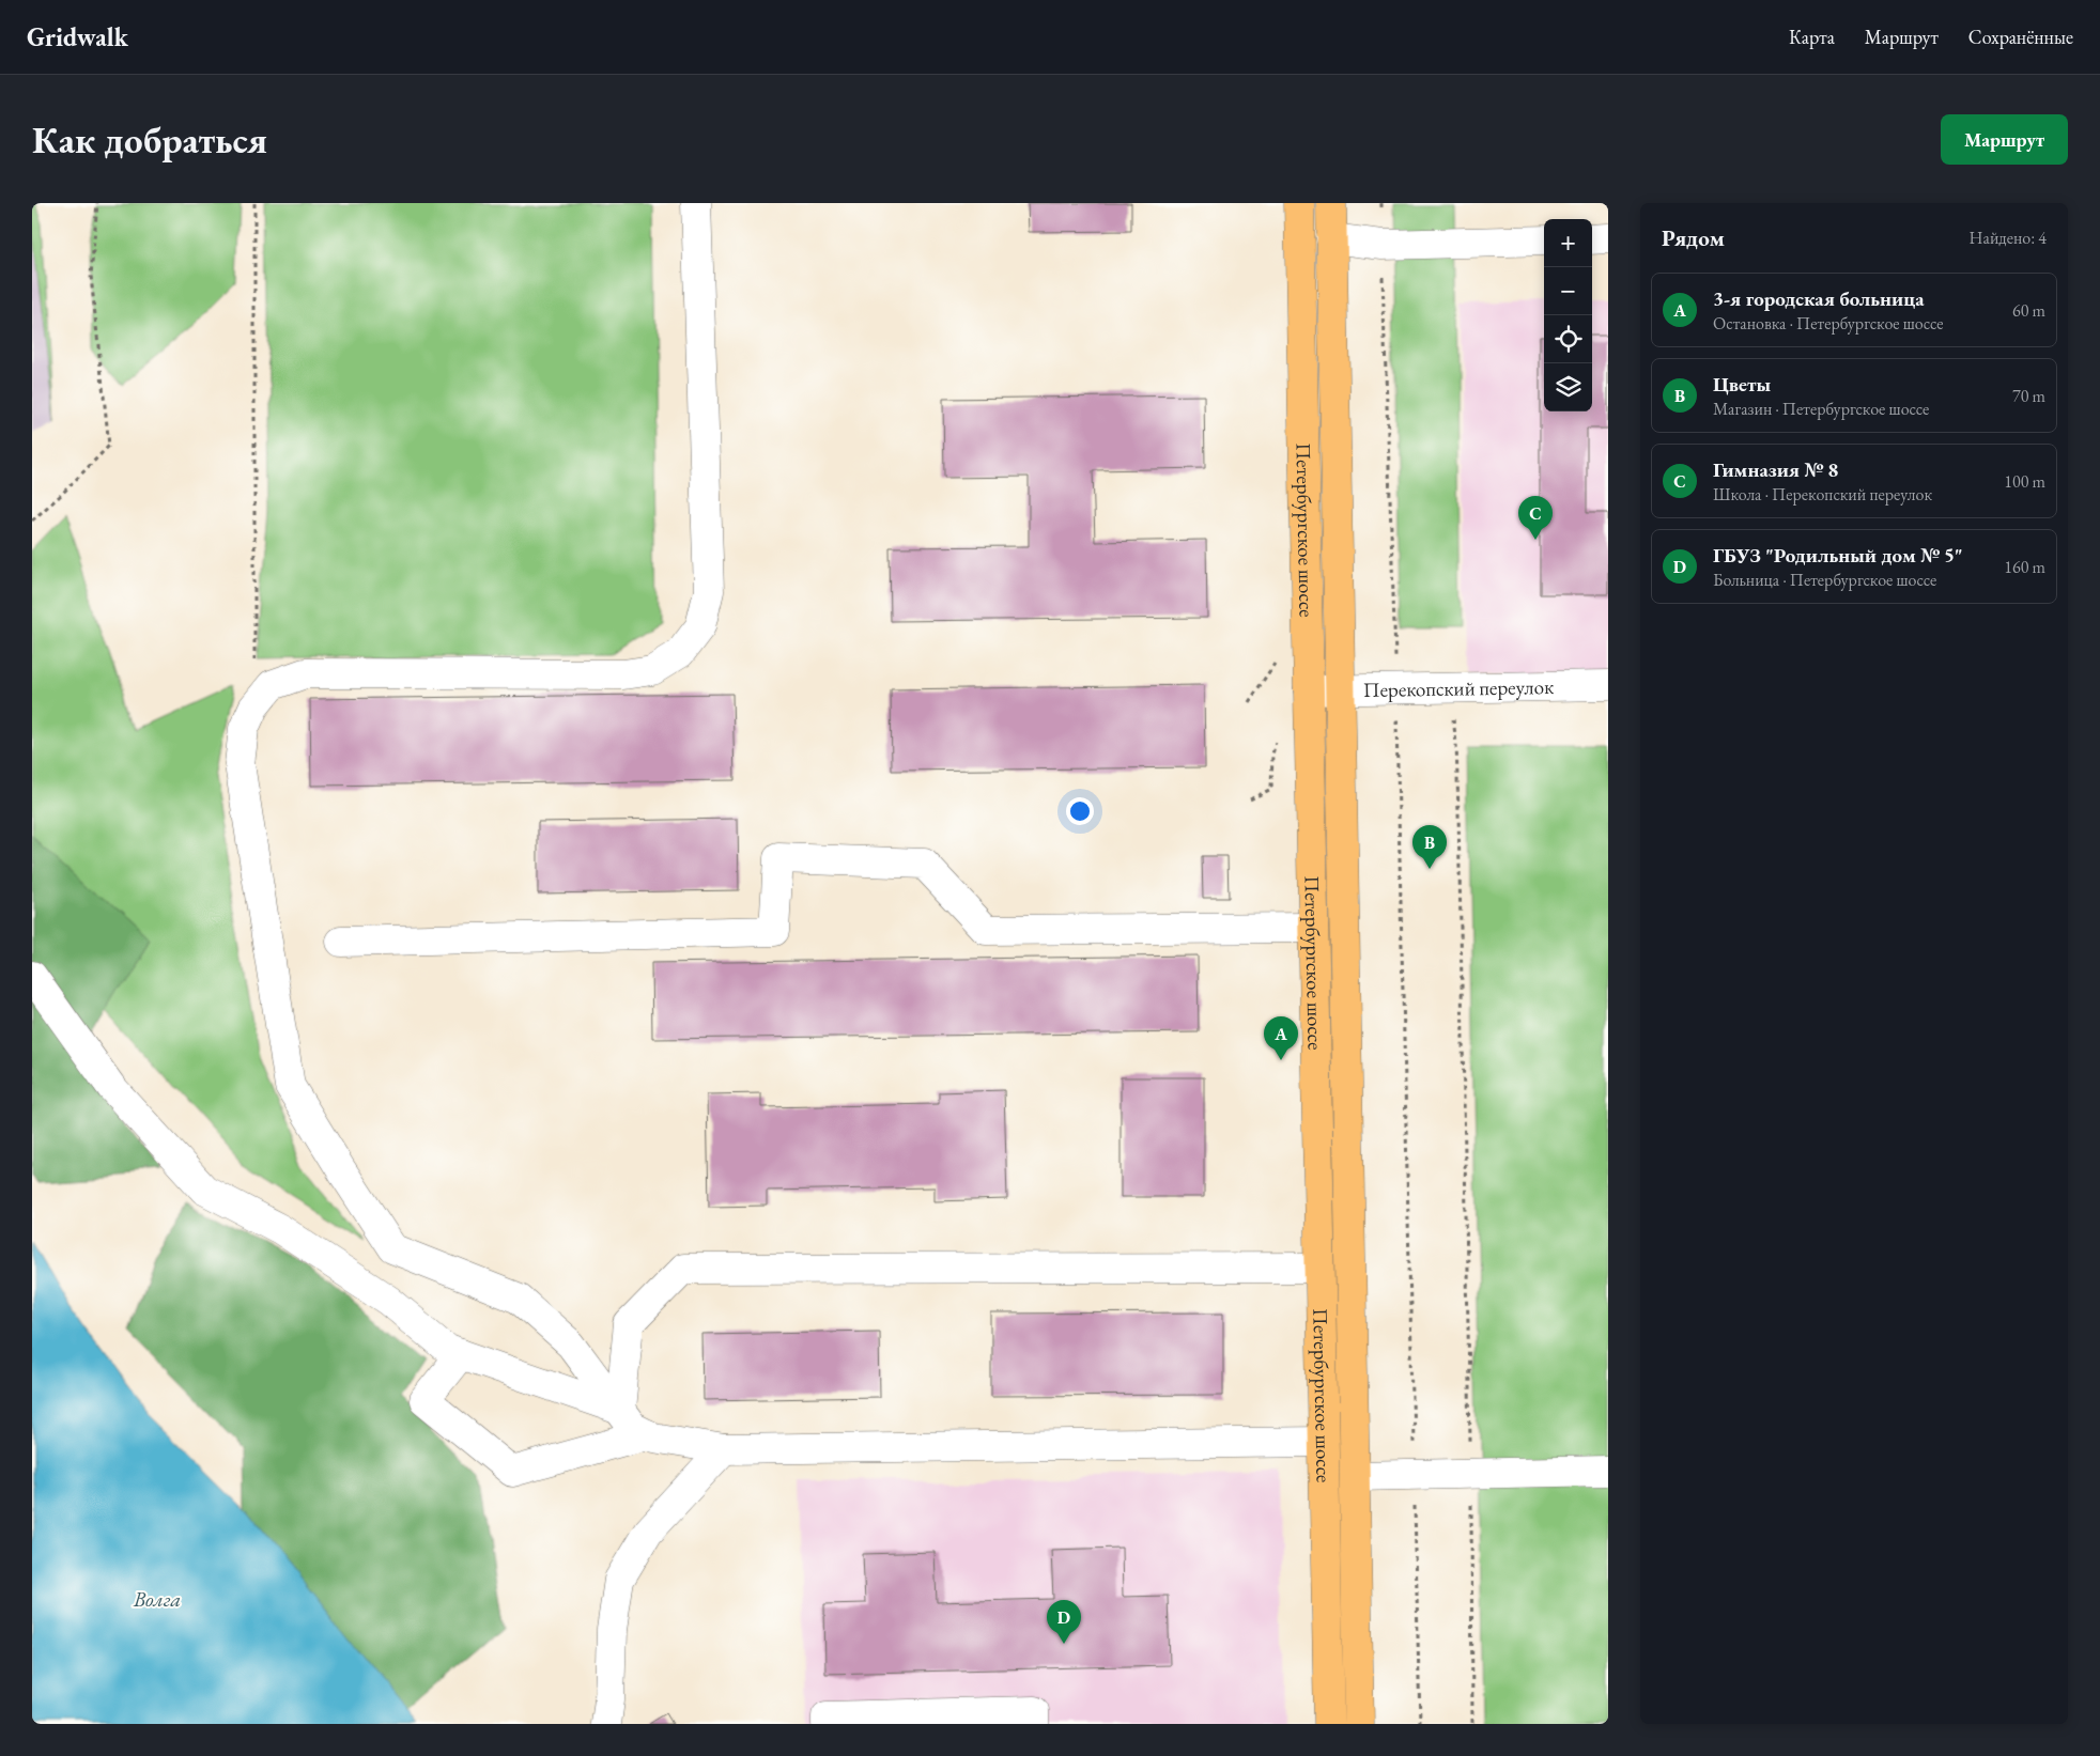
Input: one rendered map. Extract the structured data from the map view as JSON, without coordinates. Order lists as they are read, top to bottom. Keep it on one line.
{"streets":{"main road":["Петербургское шоссе"],"street":["Перекопский переулок"]},"crossings":[["Петербургское шоссе","Перекопский переулок"]],"water":["Волга"],"page":{"header":"Gridwalk","nav":["Карта","Маршрут","Сохранённые"],"buttons":"Маршрут","title":"Как добраться","heading":["Рядом","Найдено: 4"],"map_buttons":["+","−"],"list":[{"mark":"A","name":"3-я городская больница","note":"Остановка · Петербургское шоссе","value":"60 m"},{"mark":"B","name":"Цветы","note":"Магазин · Петербургское шоссе","value":"70 m"},{"mark":"C","name":"Гимназия № 8","note":"Школа · Перекопский переулок","value":"100 m"},{"mark":"D","name":"ГБУЗ \"Родильный дом № 5\"","note":"Больница · Петербургское шоссе","value":"160 m"}],"pins":["C","B","A","D"]}}
